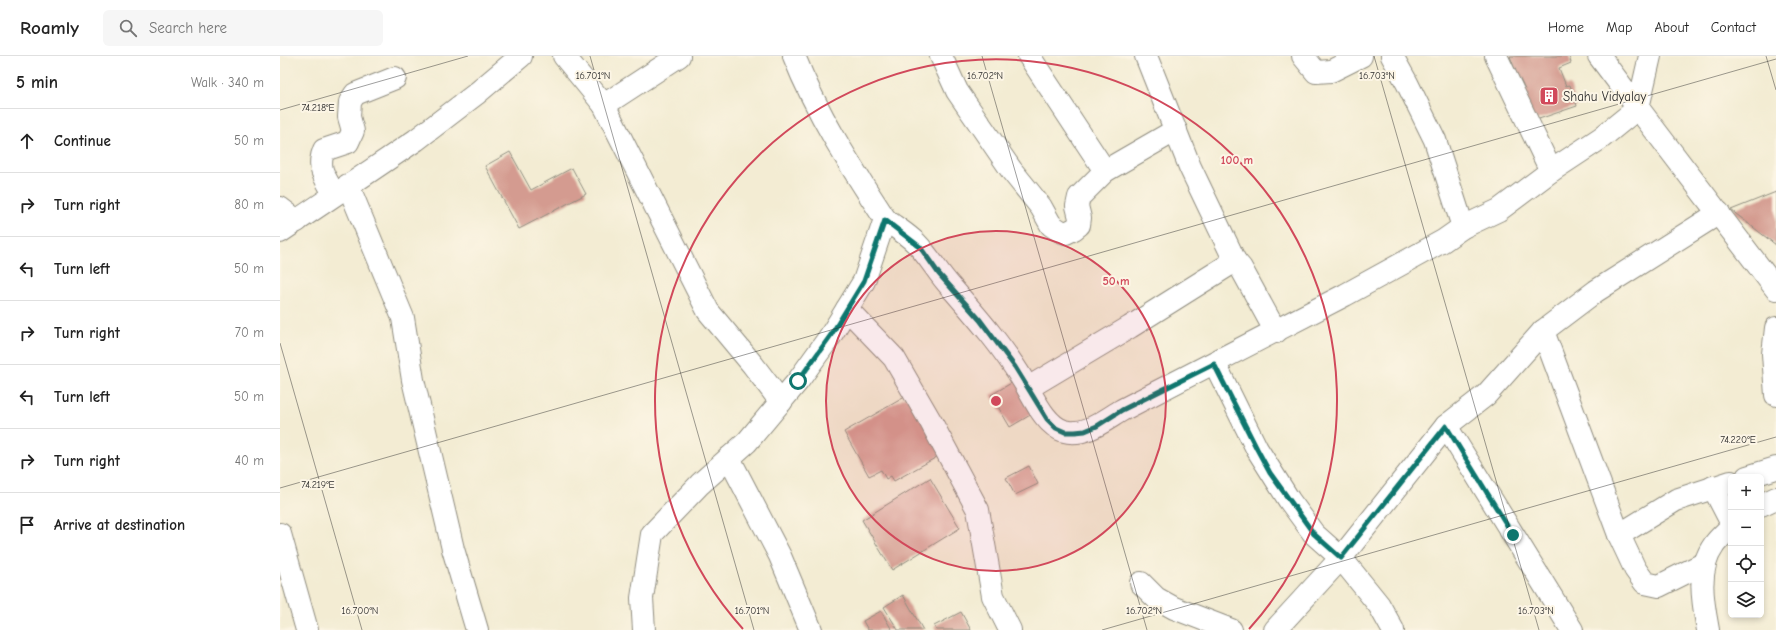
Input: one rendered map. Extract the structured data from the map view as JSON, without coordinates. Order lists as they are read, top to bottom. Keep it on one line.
{"places":{"building":["Shahu Vidyalay"]},"page":{"header":"Roamly","search":"Search here","nav":["Home","Map","About","Contact"],"heading":["5 min","Walk · 340 m"],"list":[["Continue","50 m"],["Turn right","80 m"],["Turn left","50 m"],["Turn right","70 m"],["Turn left","50 m"],["Turn right","40 m"],"Arrive at destination"],"map_buttons":["+","−"]},"coordinates":["16.701°N","16.702°N","16.703°N","74.218°E","74.220°E","74.219°E","16.700°N"],"rings":["100 m","50 m"]}
